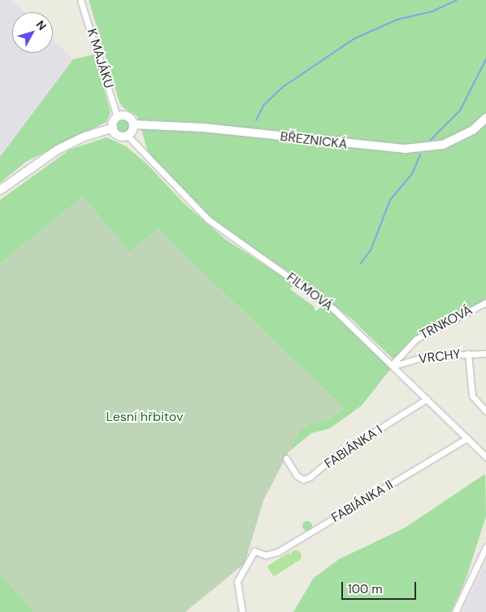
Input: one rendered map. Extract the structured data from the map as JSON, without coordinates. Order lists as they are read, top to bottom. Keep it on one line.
{"streets":{"main road":["BŘEZNICKÁ"],"street":["K MAJÁKU","FILMOVÁ","TRNKOVÁ","VRCHY","FABIÁNKA I","FABIÁNKA II"]},"crossings":[["K MAJÁKU","BŘEZNICKÁ"],["K MAJÁKU","FILMOVÁ"],["BŘEZNICKÁ","FILMOVÁ"],["FILMOVÁ","TRNKOVÁ"],["FILMOVÁ","VRCHY"],["FILMOVÁ","FABIÁNKA I"],["FILMOVÁ","FABIÁNKA II"],["TRNKOVÁ","VRCHY"]],"parks":["Lesní hřbitov"],"scale_bar":"100 m","north":"top right"}
